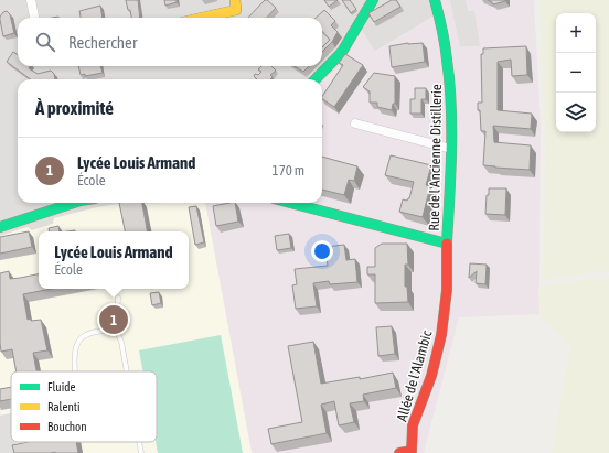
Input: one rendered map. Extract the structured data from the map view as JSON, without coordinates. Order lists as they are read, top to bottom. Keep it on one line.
{"streets":{"street":["Rue de l'Ancienne Distillerie","Allée de l'Alambic"]},"crossings":[["Rue de l'Ancienne Distillerie","Allée de l'Alambic"]],"legend":["Fluide","Ralenti","Bouchon"],"page":{"map_buttons":["+","−"],"search":"Rechercher","heading":"À proximité","list":[{"mark":"1","name":"Lycée Louis Armand","note":"École","value":"170 m"}],"popup":["Lycée Louis Armand","École"],"pins":"1"}}
